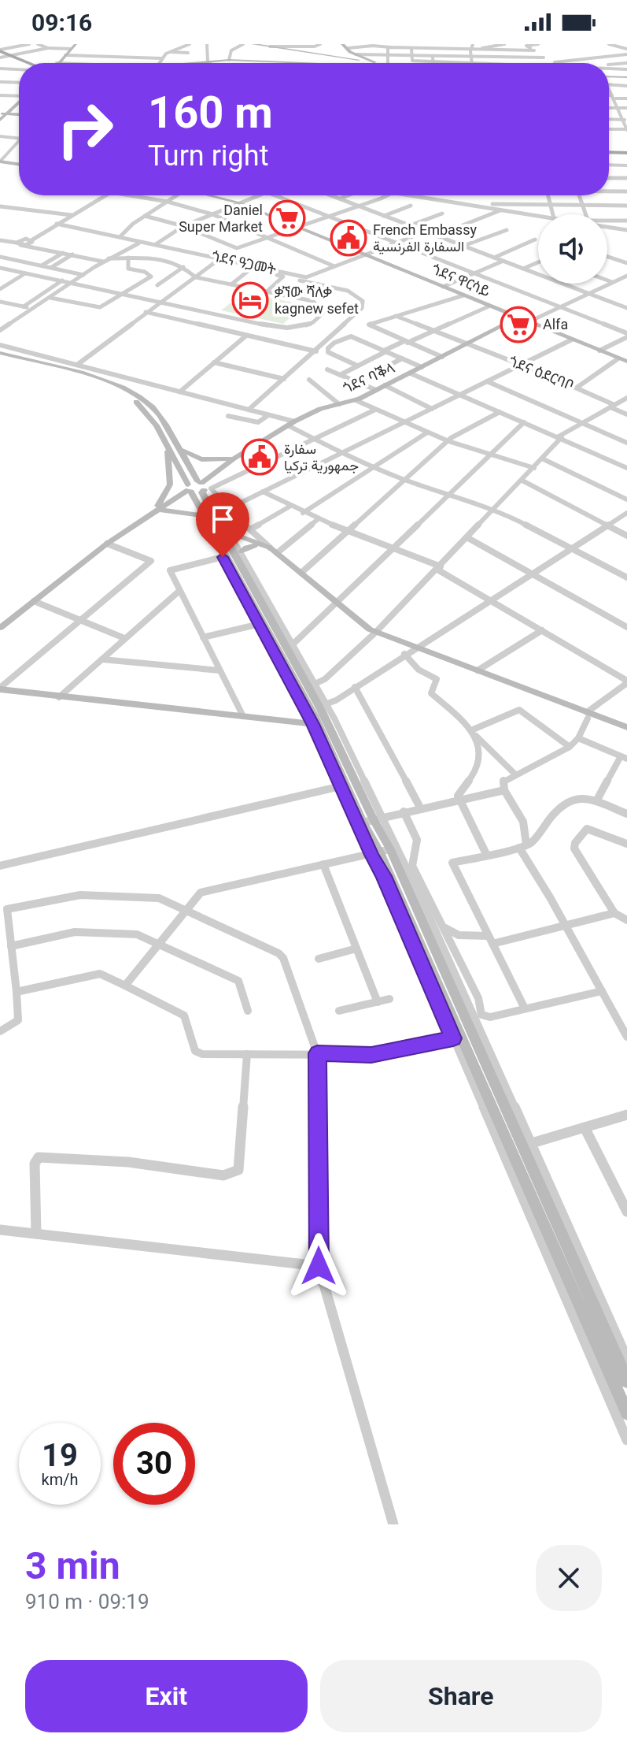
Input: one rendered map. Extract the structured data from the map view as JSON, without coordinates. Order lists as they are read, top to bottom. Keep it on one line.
{"streets":{"main road":["ጎደና ዋርሳይ","ጎደና ባቕላ"],"street":["ጎደና ዓጋመት","ጎደና ዕደርባቦ"]},"crossings":[["ጎደና ዓጋመት","ጎደና ዋርሳይ"],["ጎደና ዋርሳይ","ጎደና ባቕላ"],["ጎደና ዕደርባቦ","ጎደና ባቕላ"]],"places":{"supermarket":["Daniel Super Market","Alfa"],"public building":["French Embassy السفارة الفرنسية","سفارة جمهورية تركيا"],"hotel":["ቃኘው ሻለቃ kagnew sefet"]},"page":{"status":"09:16","turn":["160 m","Turn right"],"speed":"19 km/h","limit":"30","heading":["3 min","910 m · 09:19"],"buttons":["Exit","Share"]}}
